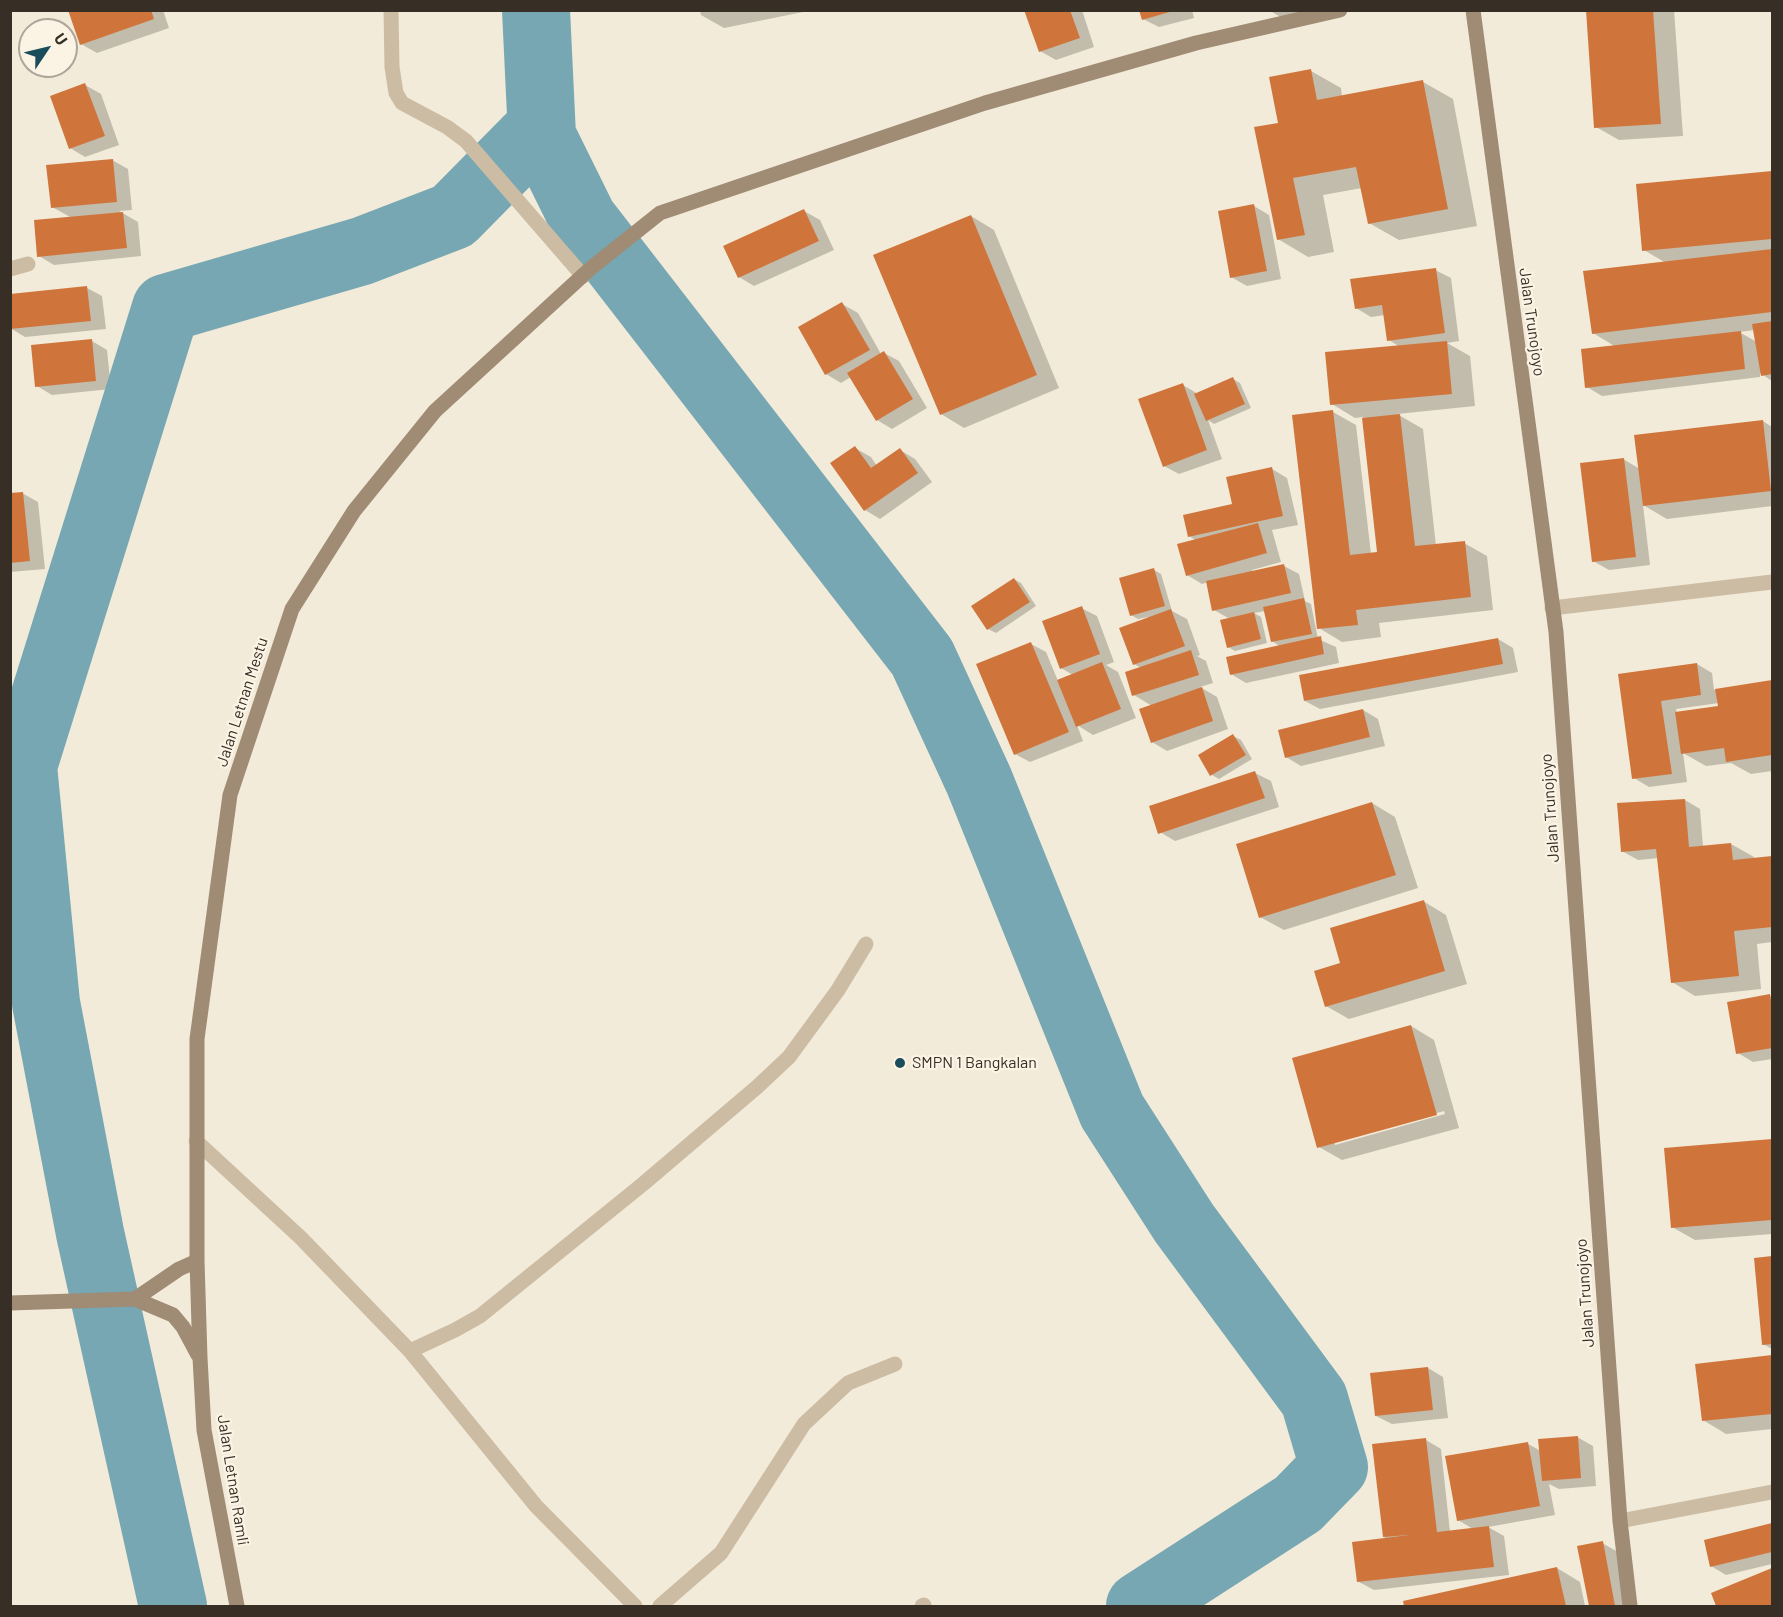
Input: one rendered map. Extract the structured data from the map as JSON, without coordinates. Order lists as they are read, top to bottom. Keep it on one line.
{"streets":{"street":["Jalan Trunojoyo","Jalan Letnan Mestu","Jalan Letnan Ramli"]},"crossings":[["Jalan Letnan Mestu","Jalan Letnan Ramli"]],"places":["SMPN 1 Bangkalan"],"north":"top right"}
